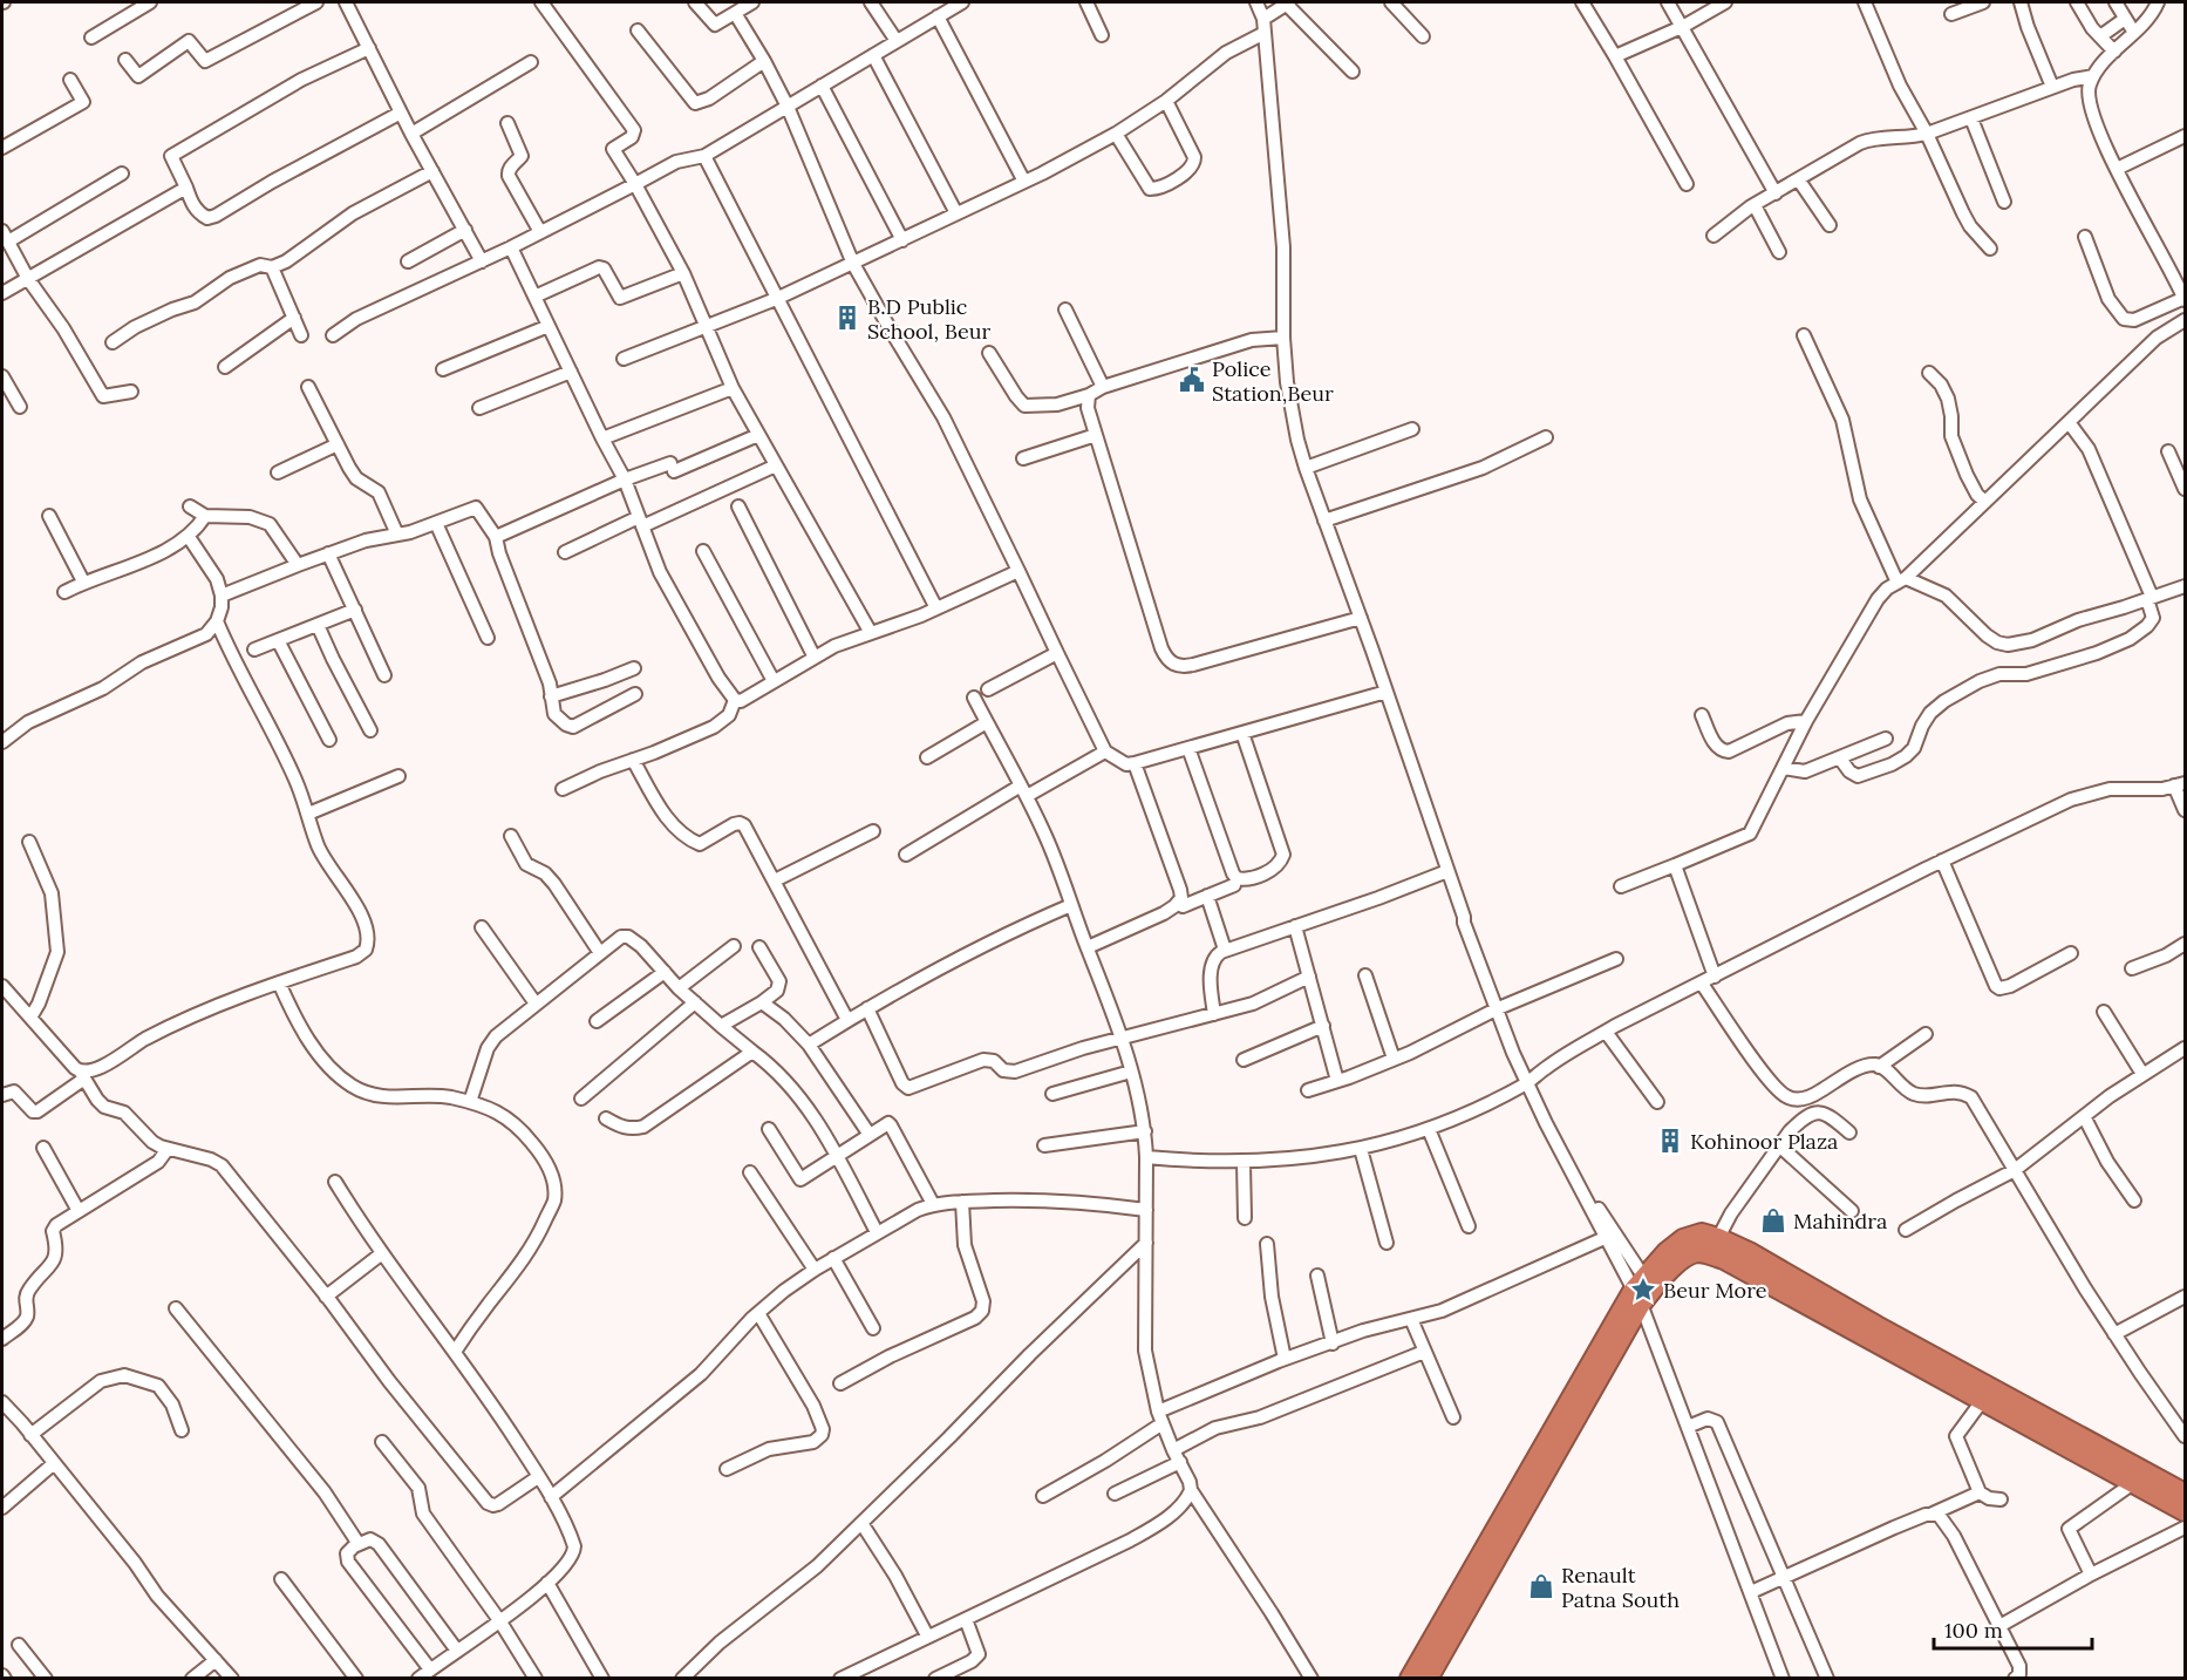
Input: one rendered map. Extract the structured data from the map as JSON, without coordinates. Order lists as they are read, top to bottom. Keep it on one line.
{"places":{"building":["B.D Public School, Beur","Kohinoor Plaza"],"public building":["Police Station,Beur"],"shop":["Mahindra","Renault Patna South"],"place":["Beur More"]},"scale_bar":"100 m"}
